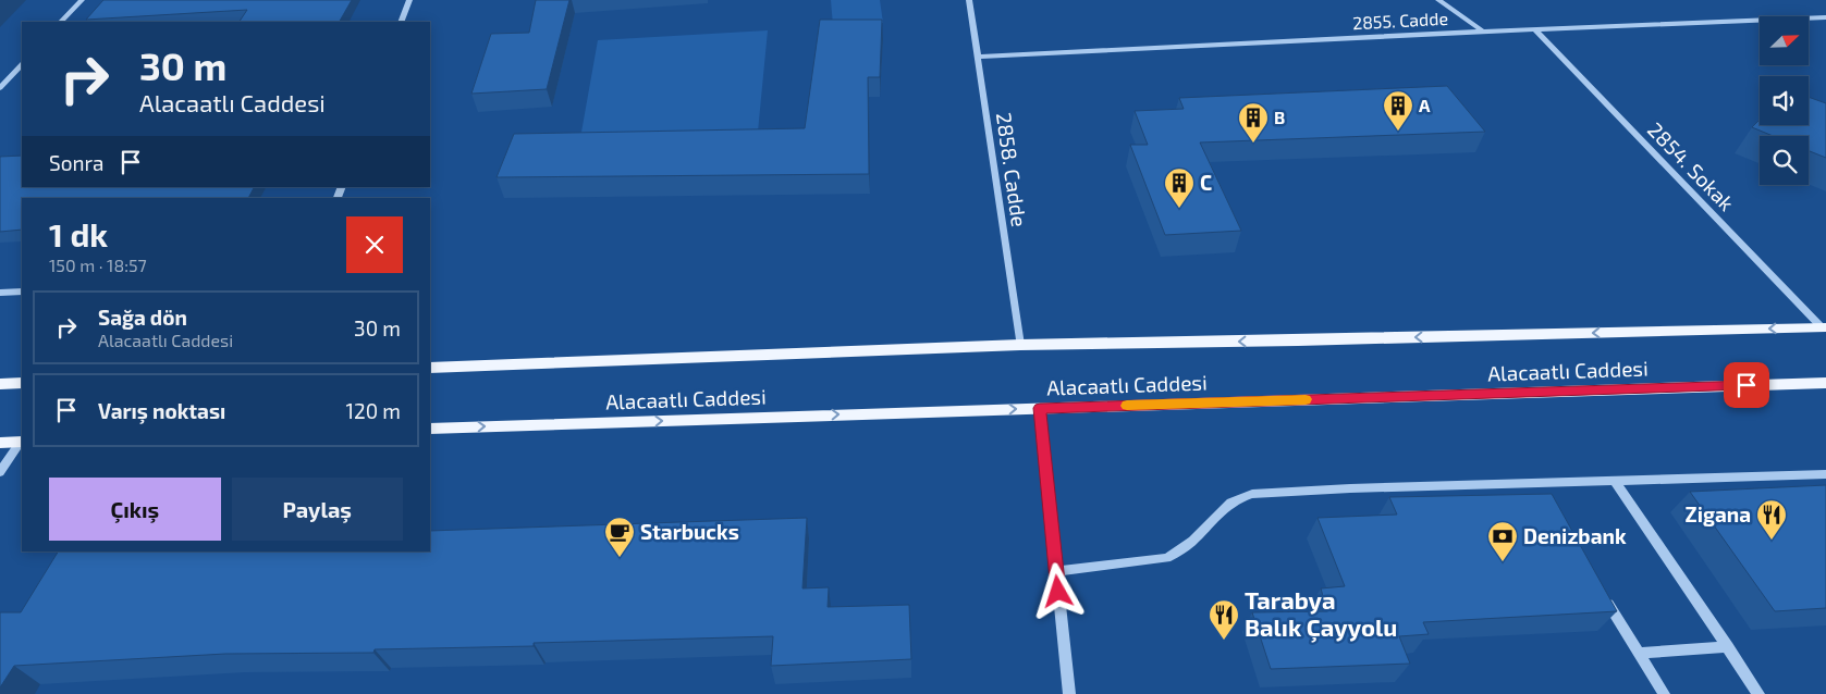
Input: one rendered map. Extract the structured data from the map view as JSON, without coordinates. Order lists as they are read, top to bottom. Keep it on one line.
{"streets":{"main road":["Alacaatlı Caddesi"],"street":["2855. Cadde","2854. Sokak","2858. Cadde"]},"crossings":[["2855. Cadde","2854. Sokak"],["2855. Cadde","2858. Cadde"],["2854. Sokak","Alacaatlı Caddesi"],["2858. Cadde","Alacaatlı Caddesi"]],"places":{"building":["A","B","C"],"restaurant":["Zigana","Tarabya Balık Çayyolu"],"cafe":["Starbucks"],"bank":["Denizbank"]},"north":"top right","page":{"turn":["30 m","Alacaatlı Caddesi"],"then":"Sonra","heading":["1 dk","150 m · 18:57"],"list":[{"name":"Sağa dön","note":"Alacaatlı Caddesi","value":"30 m"},{"name":"Varış noktası","value":"120 m"}],"buttons":["Çıkış","Paylaş"]}}
